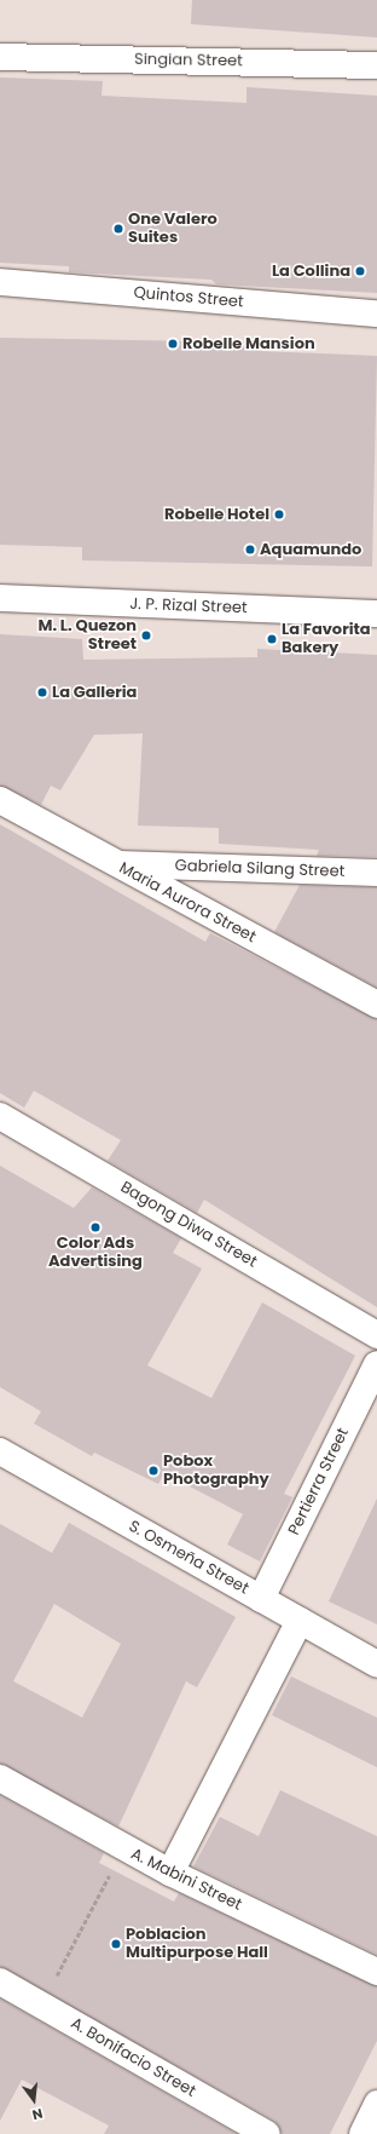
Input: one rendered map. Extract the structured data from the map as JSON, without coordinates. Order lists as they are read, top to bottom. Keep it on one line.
{"streets":{"street":["Singian Street","Quintos Street","J. P. Rizal Street","Gabriela Silang Street","Maria Aurora Street","Bagong Diwa Street","Pertierra Street","S. Osmeña Street","A. Mabini Street","A. Bonifacio Street"]},"crossings":[["Gabriela Silang Street","Maria Aurora Street"],["Pertierra Street","S. Osmeña Street"]],"places":["One Valero Suites","La Collina","Robelle Mansion","Robelle Hotel","Aquamundo","M. L. Quezon Street","La Favorita Bakery","La Galleria","Color Ads Advertising","Pobox Photography","Poblacion Multipurpose Hall"],"north":"bottom"}
